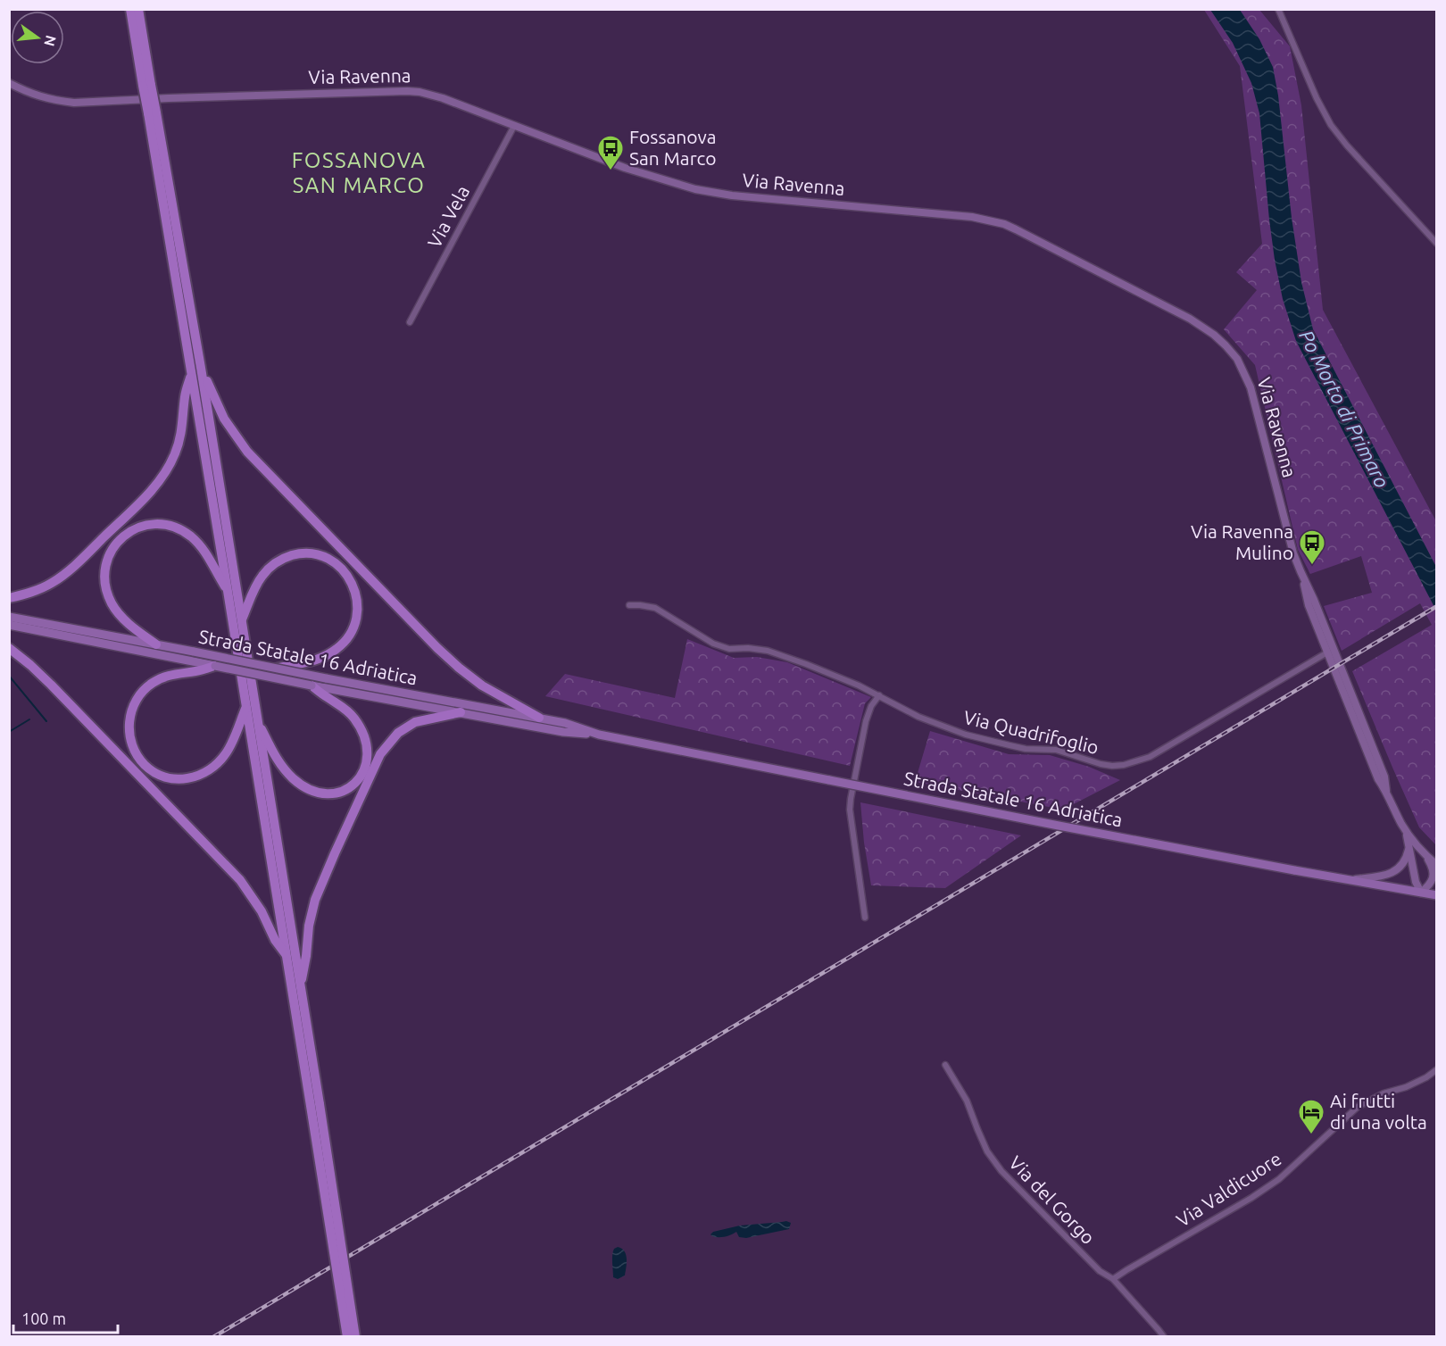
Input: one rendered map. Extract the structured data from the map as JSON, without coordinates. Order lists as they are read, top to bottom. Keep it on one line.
{"streets":{"main road":["Via Ravenna","Strada Statale 16 Adriatica"],"street":["Via Vela","Via Quadrifoglio","Via Valdicuore","Via del Gorgo"]},"crossings":[["Via Ravenna","Via Vela"],["Via Ravenna","Strada Statale 16 Adriatica"],["Via Ravenna","Via Quadrifoglio"],["Via Valdicuore","Via del Gorgo"]],"districts":["FOSSANOVA SAN MARCO"],"water":["Po Morto di Primaro"],"places":{"bus stop":["Fossanova San Marco","Via Ravenna Mulino"],"hotel":["Ai frutti di una volta"]},"scale_bar":"100 m","north":"right"}
